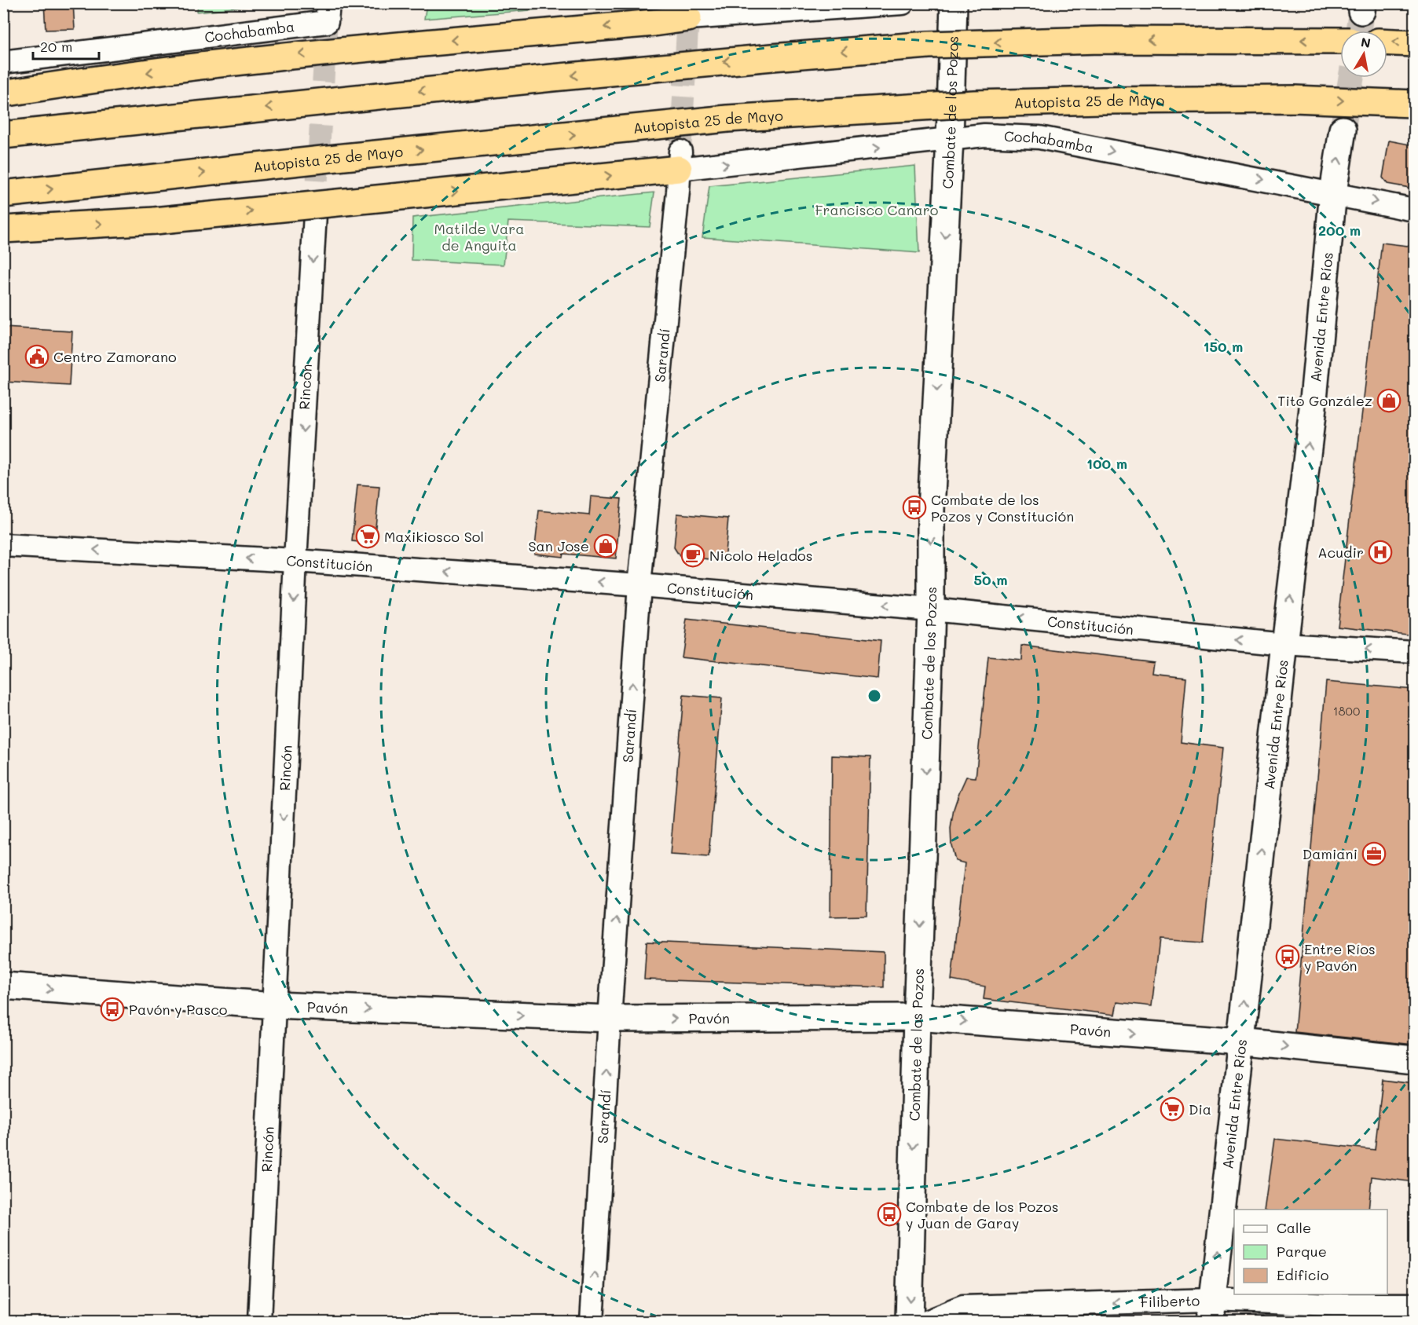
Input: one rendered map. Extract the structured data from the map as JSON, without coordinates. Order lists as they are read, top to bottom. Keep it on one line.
{"streets":{"highway":["Autopista 25 de Mayo"],"street":["Cochabamba","Combate de los Pozos","Avenida Entre Ríos","Sarandí","Rincón","Constitución","Pavón","Filiberto"]},"crossings":[["Cochabamba","Combate de los Pozos"],["Cochabamba","Avenida Entre Ríos"],["Cochabamba","Sarandí"],["Combate de los Pozos","Constitución"],["Combate de los Pozos","Pavón"],["Avenida Entre Ríos","Constitución"],["Avenida Entre Ríos","Pavón"],["Avenida Entre Ríos","Filiberto"],["Sarandí","Constitución"],["Sarandí","Pavón"],["Rincón","Constitución"],["Rincón","Pavón"]],"one_way":["Cochabamba","Combate de los Pozos","Avenida Entre Ríos","Sarandí","Rincón","Constitución","Pavón","Filiberto"],"parks":["Francisco Canaro","Matilde Vara de Anguita"],"places":{"public building":["Centro Zamorano"],"shop":["Tito González","San Jose"],"bus stop":["Combate de los Pozos y Constitución","Entre Ríos y Pavón","Pavón y Pasco","Combate de los Pozos y Juan de Garay"],"supermarket":["Maxikiosco Sol","Dia"],"hospital":["Acudir"],"cafe":["Nicolo Helados"],"office":["Damiani"]},"house_numbers":["1800"],"legend":["Calle","Parque","Edificio"],"scale_bar":"20 m","north":"top","rings":["200 m","150 m","100 m","50 m"]}
